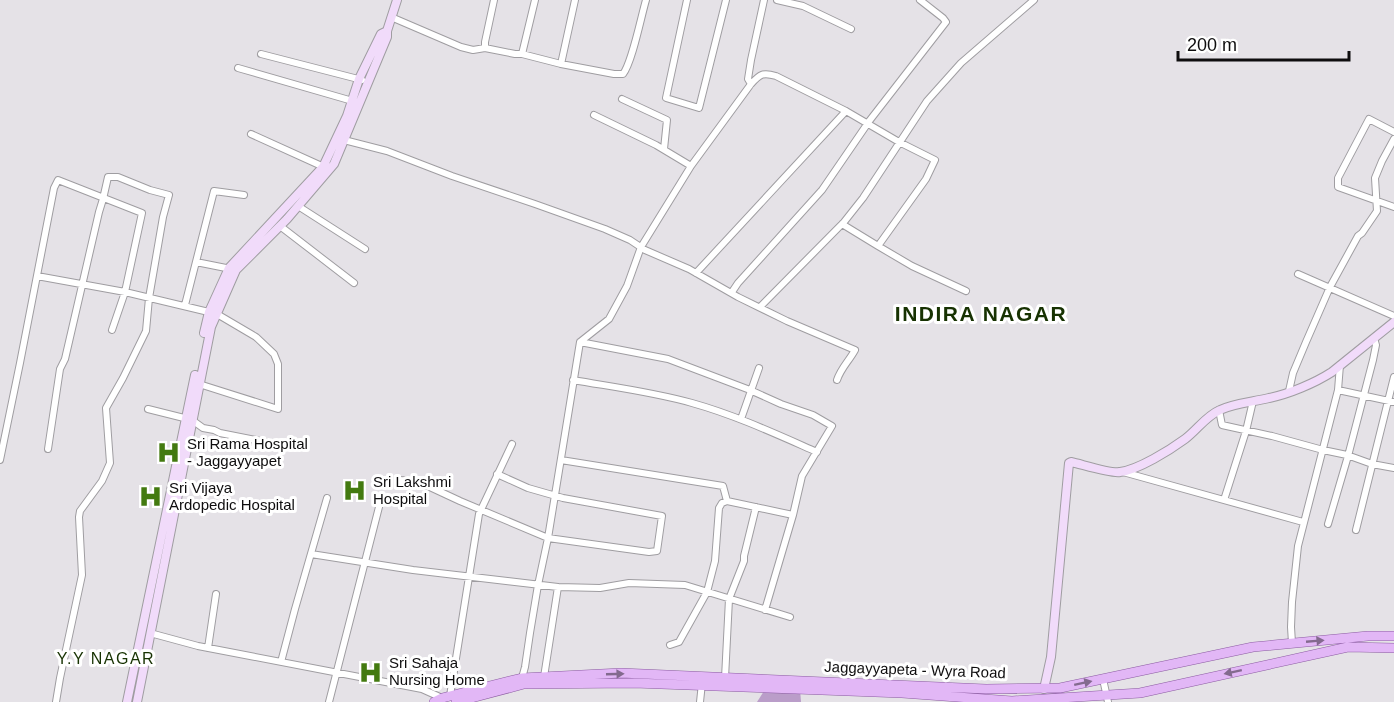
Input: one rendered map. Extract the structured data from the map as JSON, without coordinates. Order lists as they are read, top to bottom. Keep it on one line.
{"streets":{"main road":["Jaggayyapeta - Wyra Road"]},"districts":["INDIRA NAGAR","Y.Y NAGAR"],"places":{"hospital":["Sri Rama Hospital - Jaggayyapet","Sri Lakshmi Hospital","Sri Vijaya Ardopedic Hospital","Sri Sahaja Nursing Home"]},"scale_bar":"200 m"}
